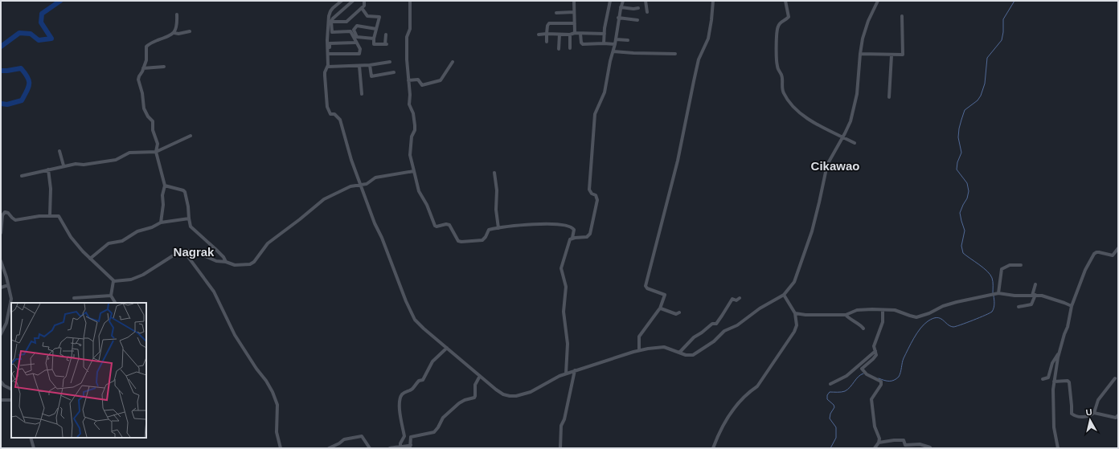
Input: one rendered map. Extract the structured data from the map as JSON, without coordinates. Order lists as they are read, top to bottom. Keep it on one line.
{"districts":["Cikawao","Nagrak"],"north":"top"}
